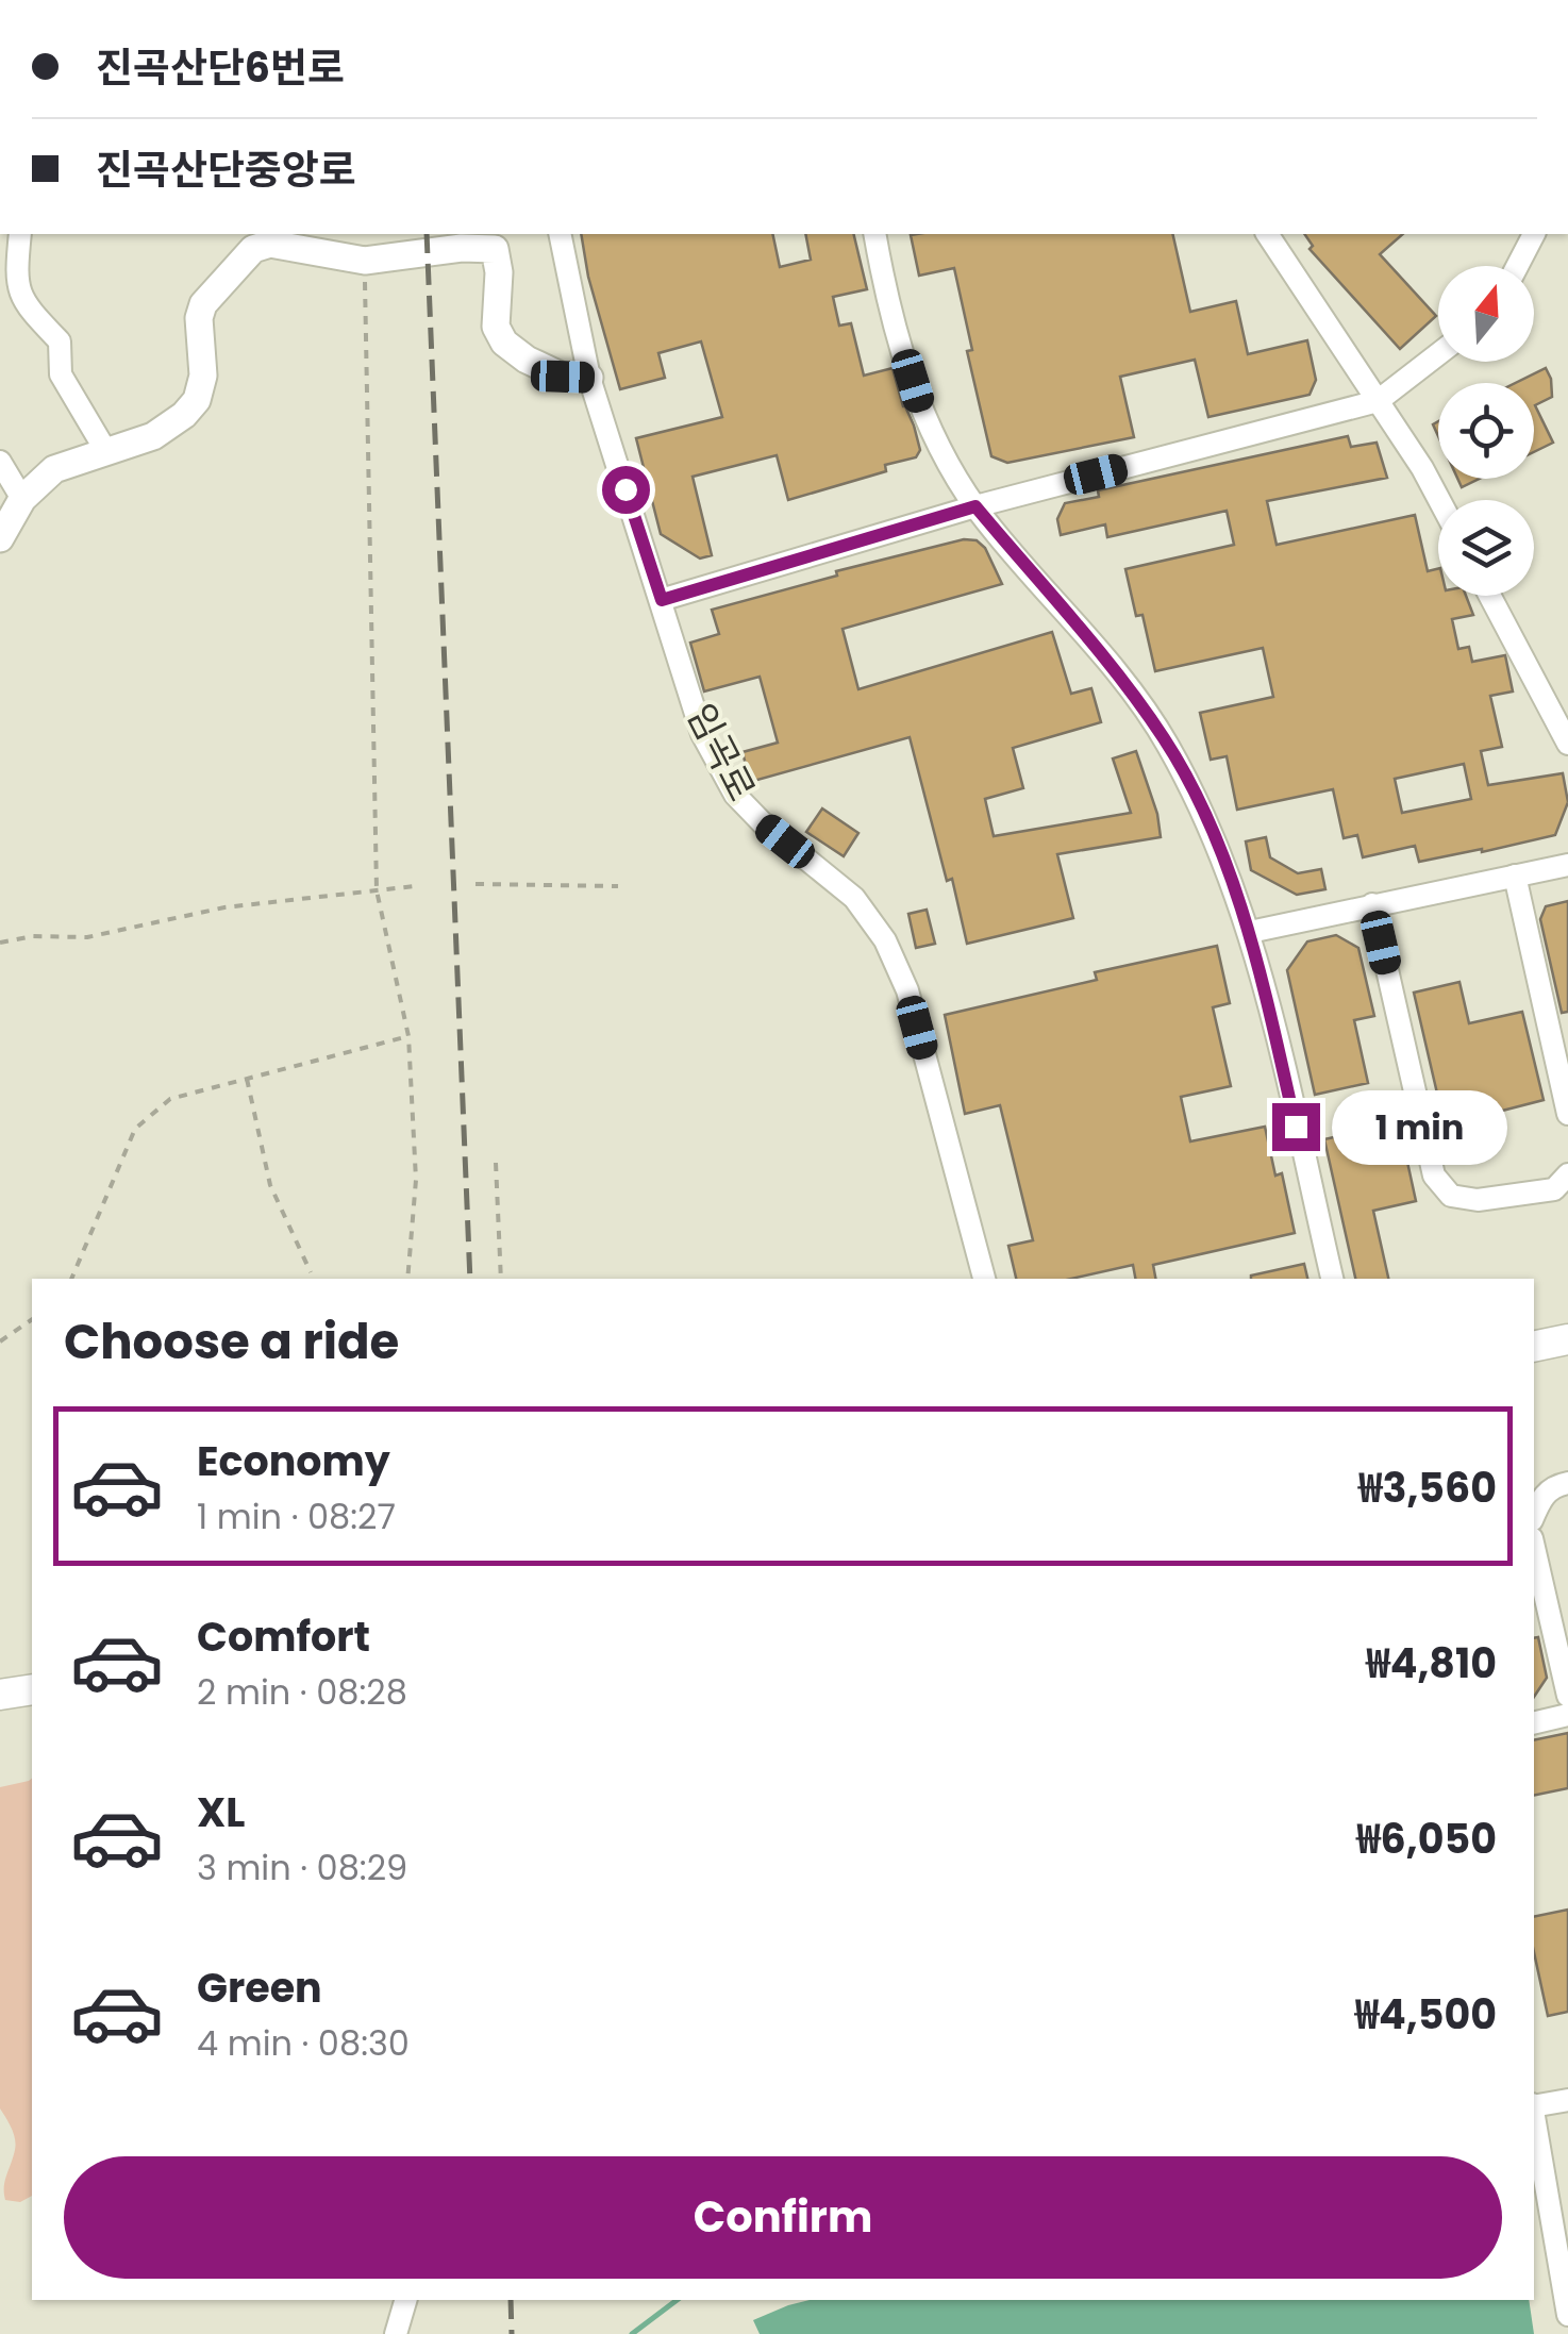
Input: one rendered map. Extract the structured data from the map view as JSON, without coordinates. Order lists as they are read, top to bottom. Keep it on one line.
{"streets":{"street":["임곡로"]},"north":"top","page":{"banner":["진곡산단6번로","진곡산단중앙로"],"bubble":"1 min","heading":"Choose a ride","list":[{"name":"Economy","note":"1 min · 08:27","value":"₩3,560"},{"name":"Comfort","note":"2 min · 08:28","value":"₩4,810"},{"name":"XL","note":"3 min · 08:29","value":"₩6,050"},{"name":"Green","note":"4 min · 08:30","value":"₩4,500"}],"buttons":"Confirm"}}
